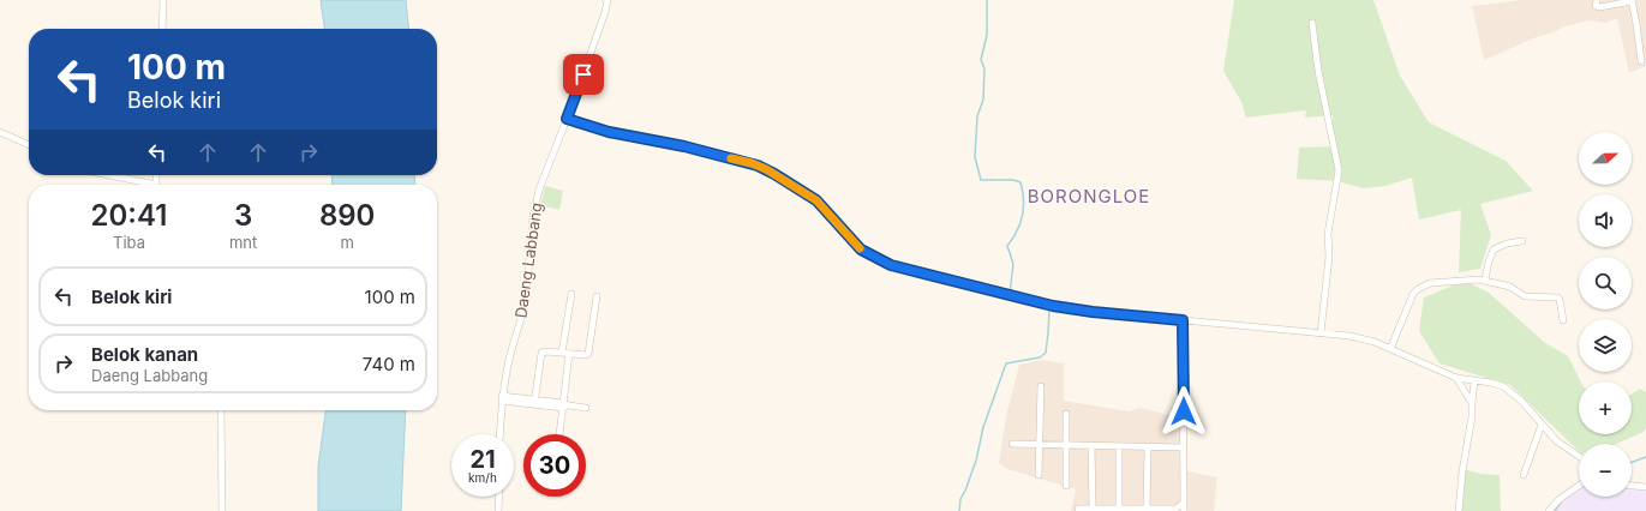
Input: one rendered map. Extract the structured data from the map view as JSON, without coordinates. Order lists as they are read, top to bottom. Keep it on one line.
{"streets":{"street":["Daeng Labbang"]},"districts":["BORONGLOE"],"north":"right","page":{"turn":["100 m","Belok kiri"],"map_buttons":["+","−"],"eta":["20:41","Tiba","3","mnt","890","m"],"list":[{"name":"Belok kiri","value":"100 m"},{"name":"Belok kanan","note":"Daeng Labbang","value":"740 m"}],"speed":"21 km/h","limit":"30"}}
